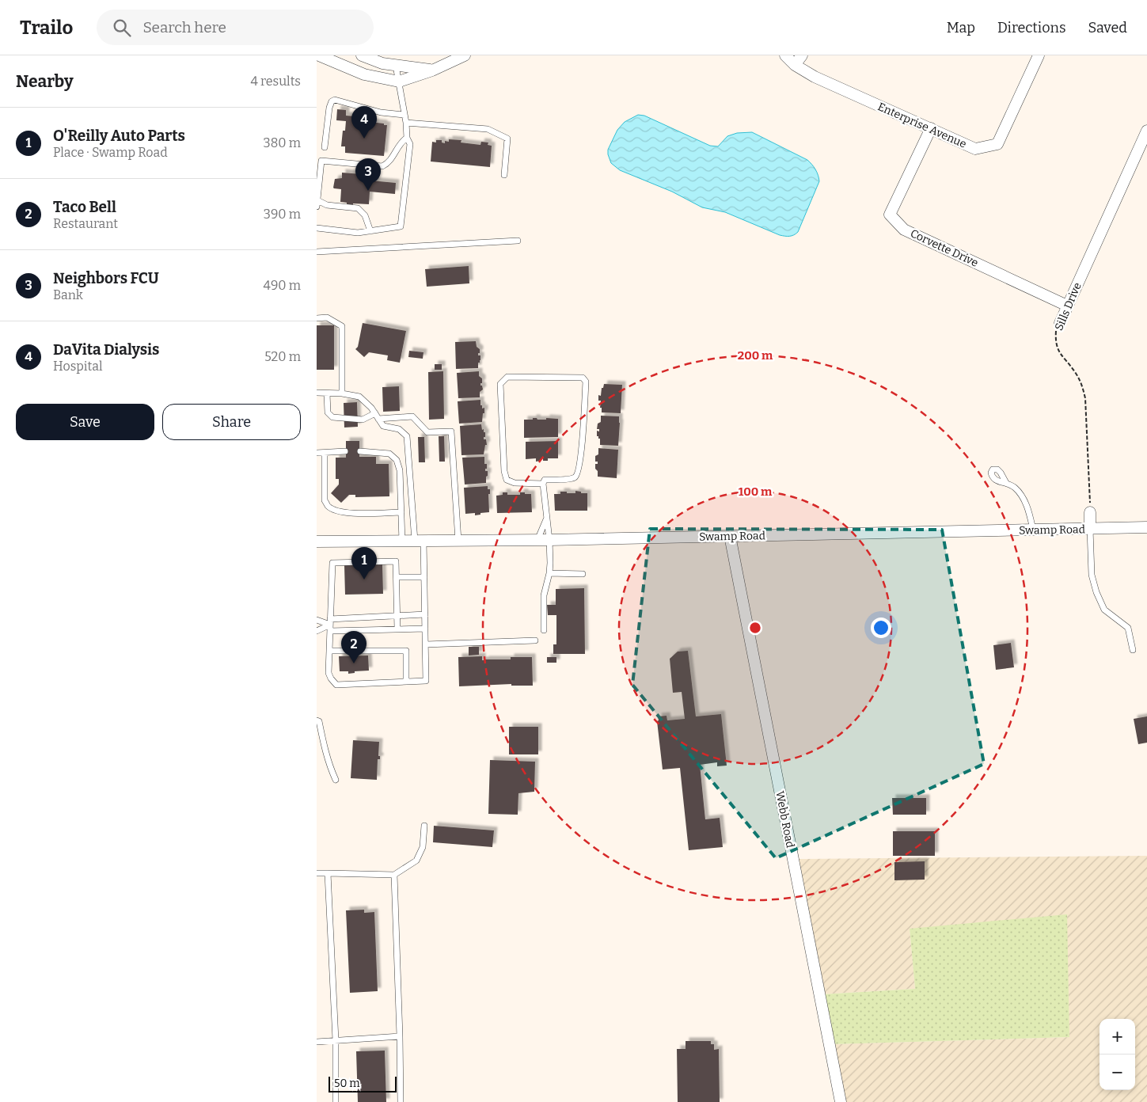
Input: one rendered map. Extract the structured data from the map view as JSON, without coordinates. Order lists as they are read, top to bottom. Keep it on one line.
{"streets":{"street":["Enterprise Avenue","Corvette Drive","Sills Drive","Swamp Road","Webb Road"]},"crossings":[["Enterprise Avenue","Corvette Drive"],["Corvette Drive","Sills Drive"],["Swamp Road","Webb Road"]],"scale_bar":"50 m","page":{"header":"Trailo","search":"Search here","nav":["Map","Directions","Saved"],"heading":["Nearby","4 results"],"pins":["4","3","1","2"],"list":[{"mark":"1","name":"O'Reilly Auto Parts","note":"Place · Swamp Road","value":"380 m"},{"mark":"2","name":"Taco Bell","note":"Restaurant","value":"390 m"},{"mark":"3","name":"Neighbors FCU","note":"Bank","value":"490 m"},{"mark":"4","name":"DaVita Dialysis","note":"Hospital","value":"520 m"}],"buttons":["Save","Share"],"map_buttons":["+","−"],"scale":"50 m"},"rings":["200 m","100 m"]}
